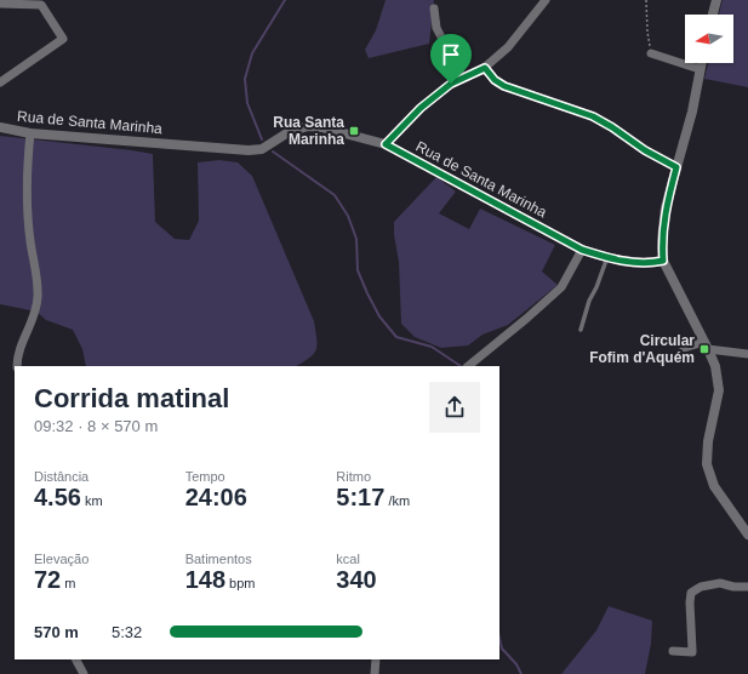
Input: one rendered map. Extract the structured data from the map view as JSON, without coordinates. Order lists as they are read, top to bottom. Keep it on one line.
{"streets":{"street":["Rua de Santa Marinha"]},"places":{"transit":["Rua Santa Marinha","Circular Fofim d'Aquém"]},"north":"left","page":{"heading":["Corrida matinal","09:32 · 8 × 570 m"],"stats":[["Distância","4.56 km"],["Tempo","24:06"],["Ritmo","5:17 /km"],["Elevação","72 m"],["Batimentos","148 bpm"],["kcal","340"]],"list":[{"name":"570 m","note":"5:32"}]}}
